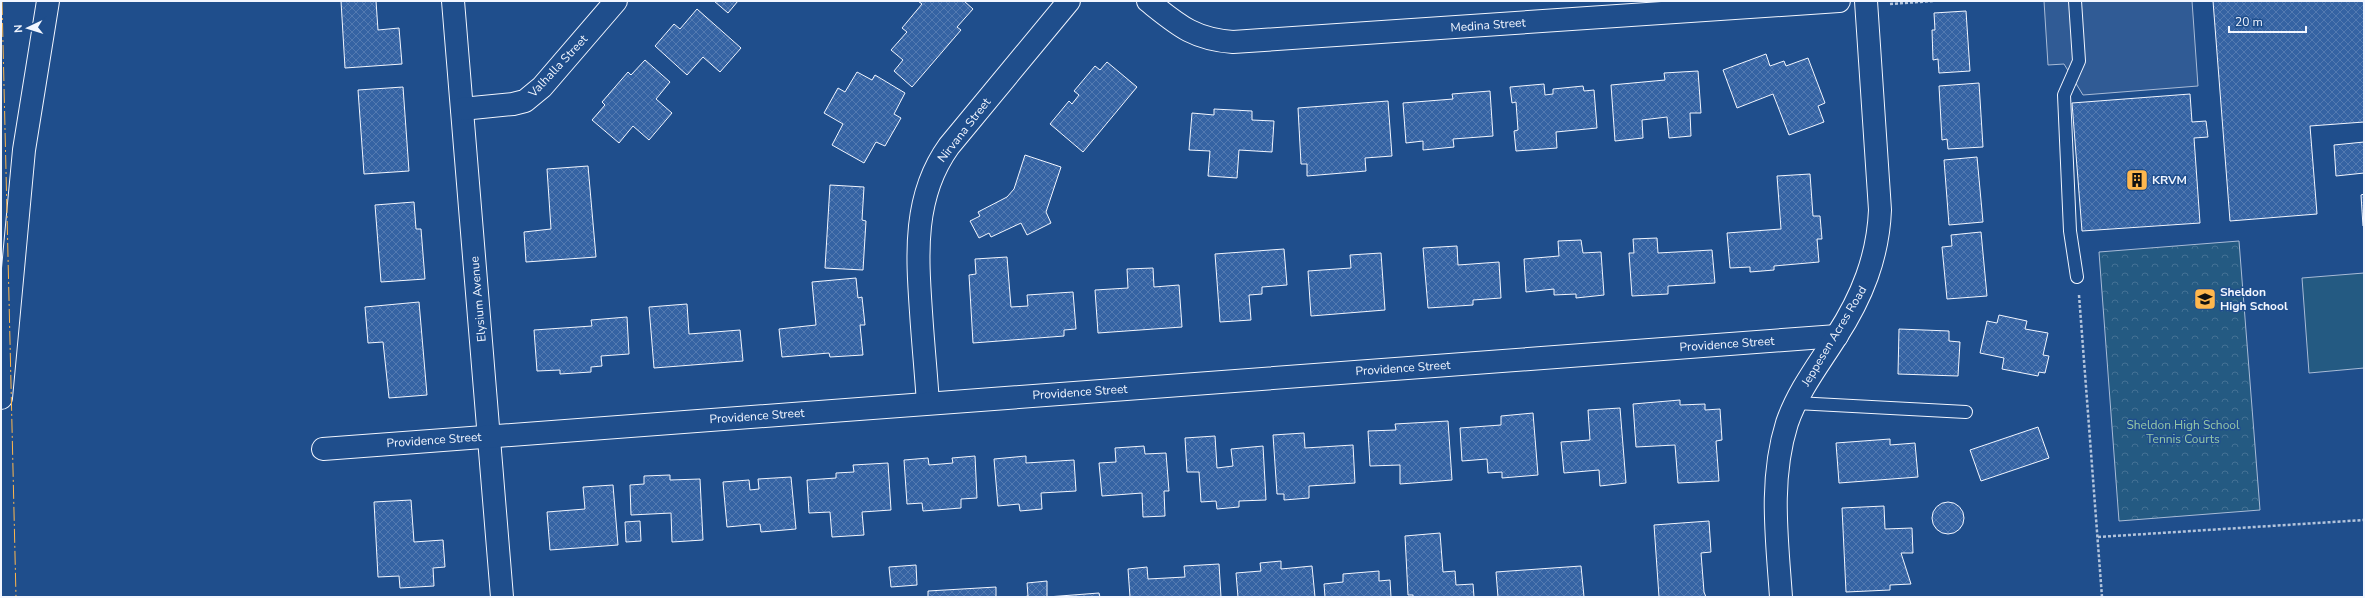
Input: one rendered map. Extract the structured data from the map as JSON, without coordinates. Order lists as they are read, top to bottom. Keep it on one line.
{"streets":{"main road":["Medina Street","Valhalla Street","Nirvana Street","Elysium Avenue","Jeppesen Acres Road","Providence Street"]},"crossings":[["Valhalla Street","Elysium Avenue"],["Nirvana Street","Providence Street"],["Elysium Avenue","Providence Street"],["Jeppesen Acres Road","Providence Street"]],"parks":["Sheldon High School Tennis Courts"],"places":{"building":["KRVM"],"school or university":["Sheldon High School"]},"scale_bar":"20 m","north":"left"}
